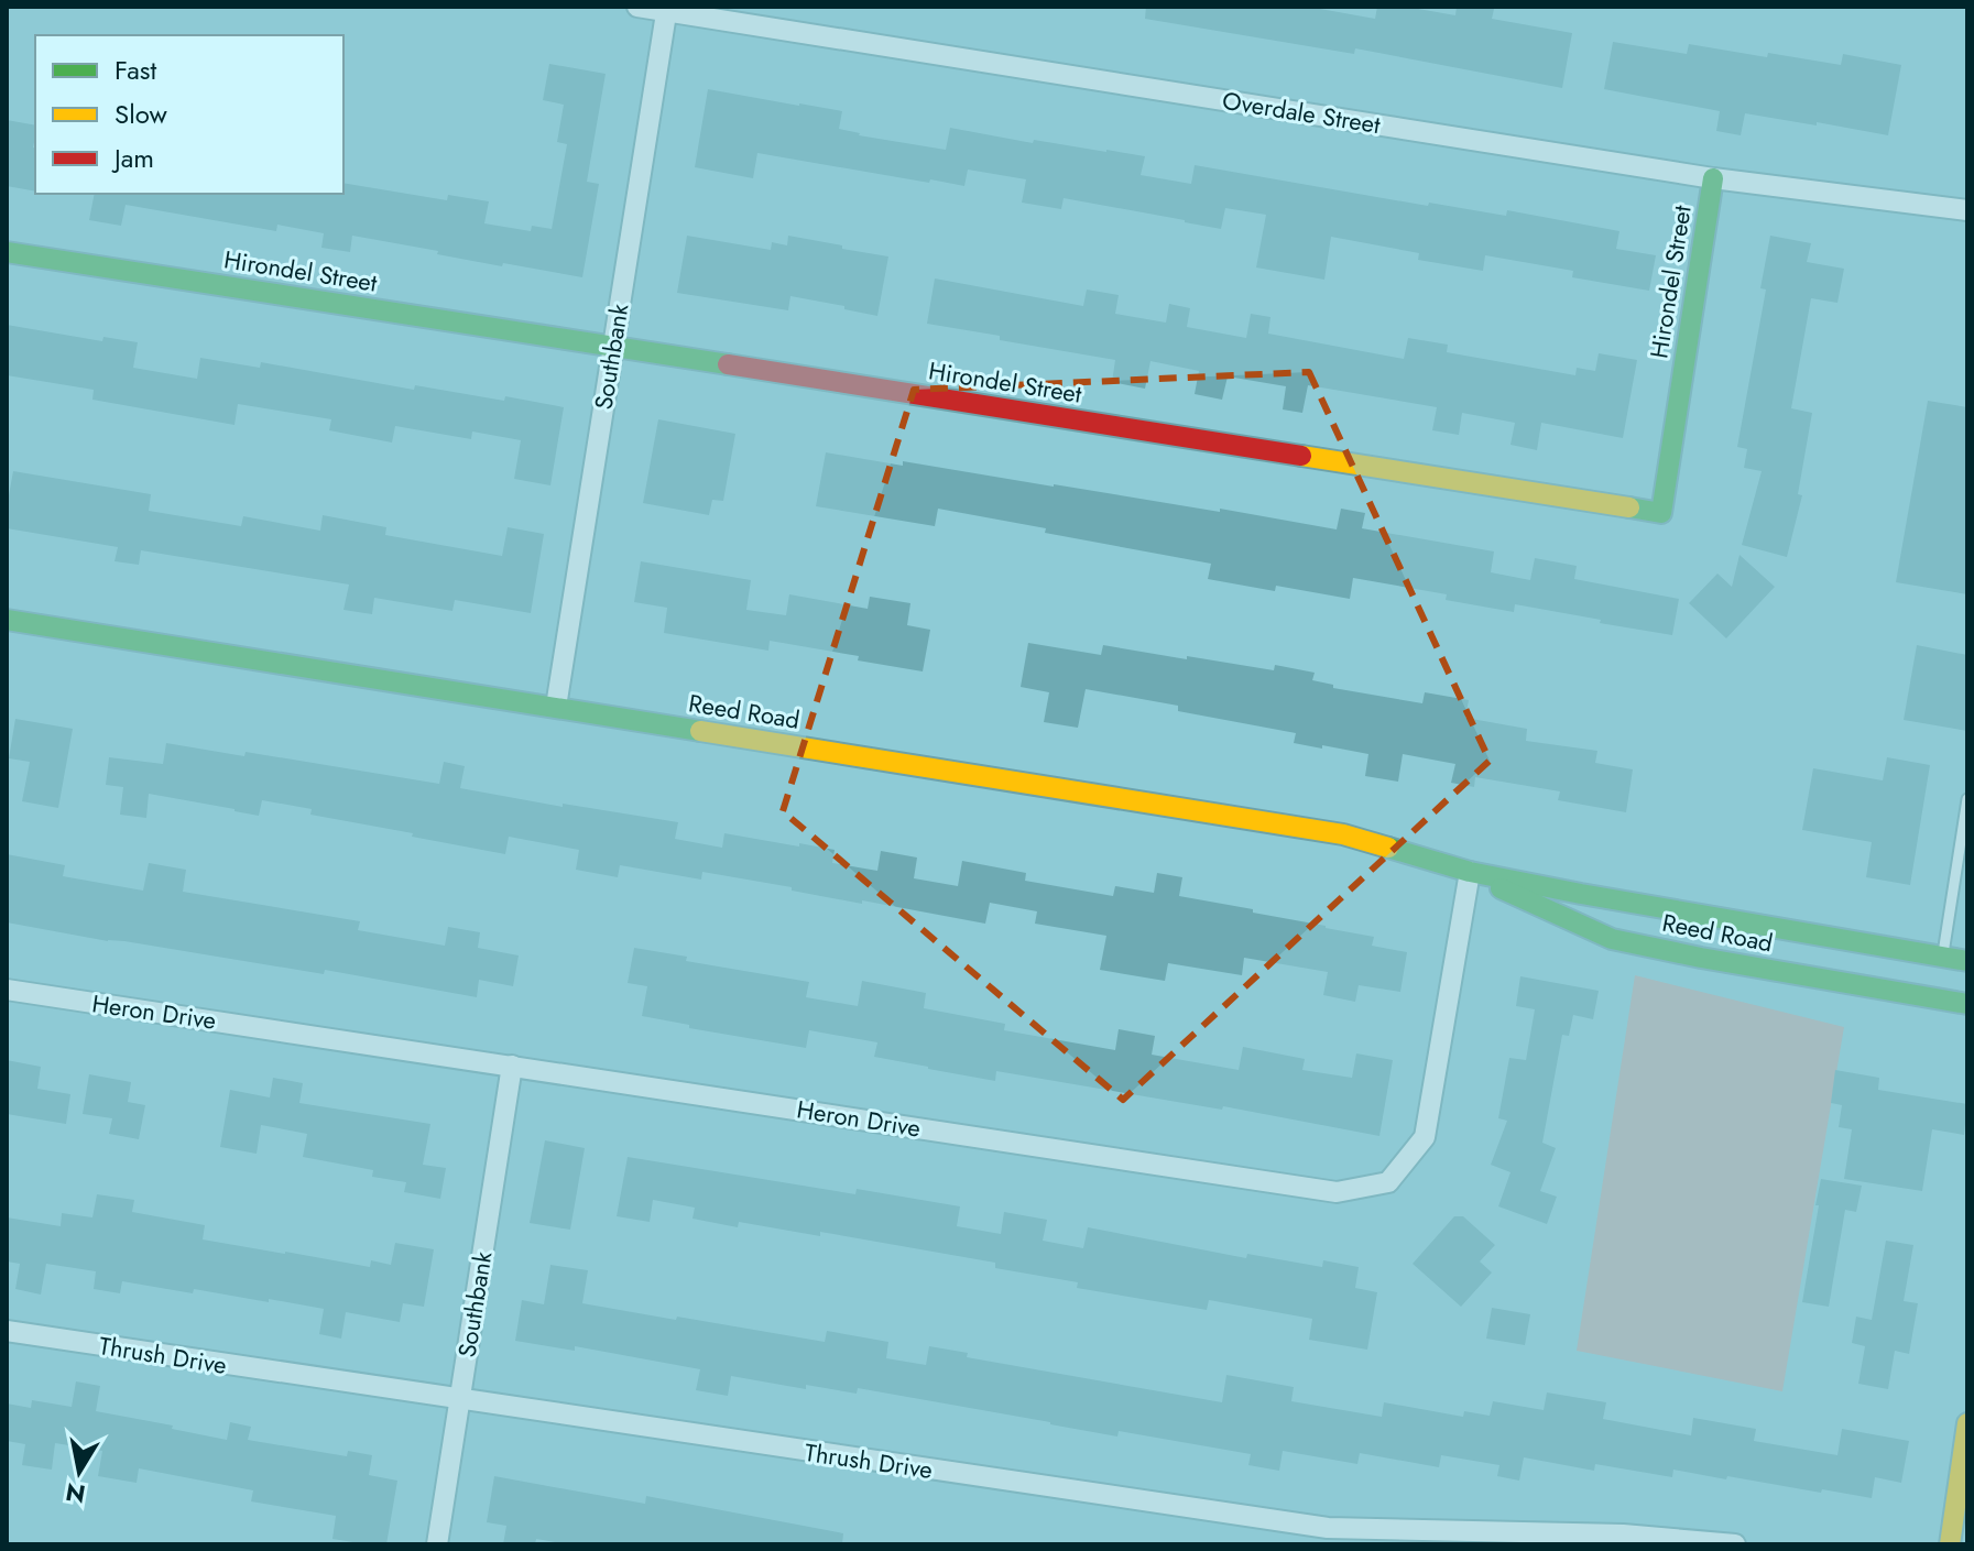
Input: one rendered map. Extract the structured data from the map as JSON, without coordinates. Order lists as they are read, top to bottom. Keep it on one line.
{"streets":{"street":["Overdale Street","Hirondel Street","Southbank","Reed Road","Heron Drive","Thrush Drive"]},"crossings":[["Overdale Street","Hirondel Street"],["Overdale Street","Southbank"],["Hirondel Street","Southbank"],["Southbank","Reed Road"],["Southbank","Heron Drive"],["Southbank","Thrush Drive"],["Reed Road","Heron Drive"]],"legend":["Fast","Slow","Jam"],"north":"bottom"}
